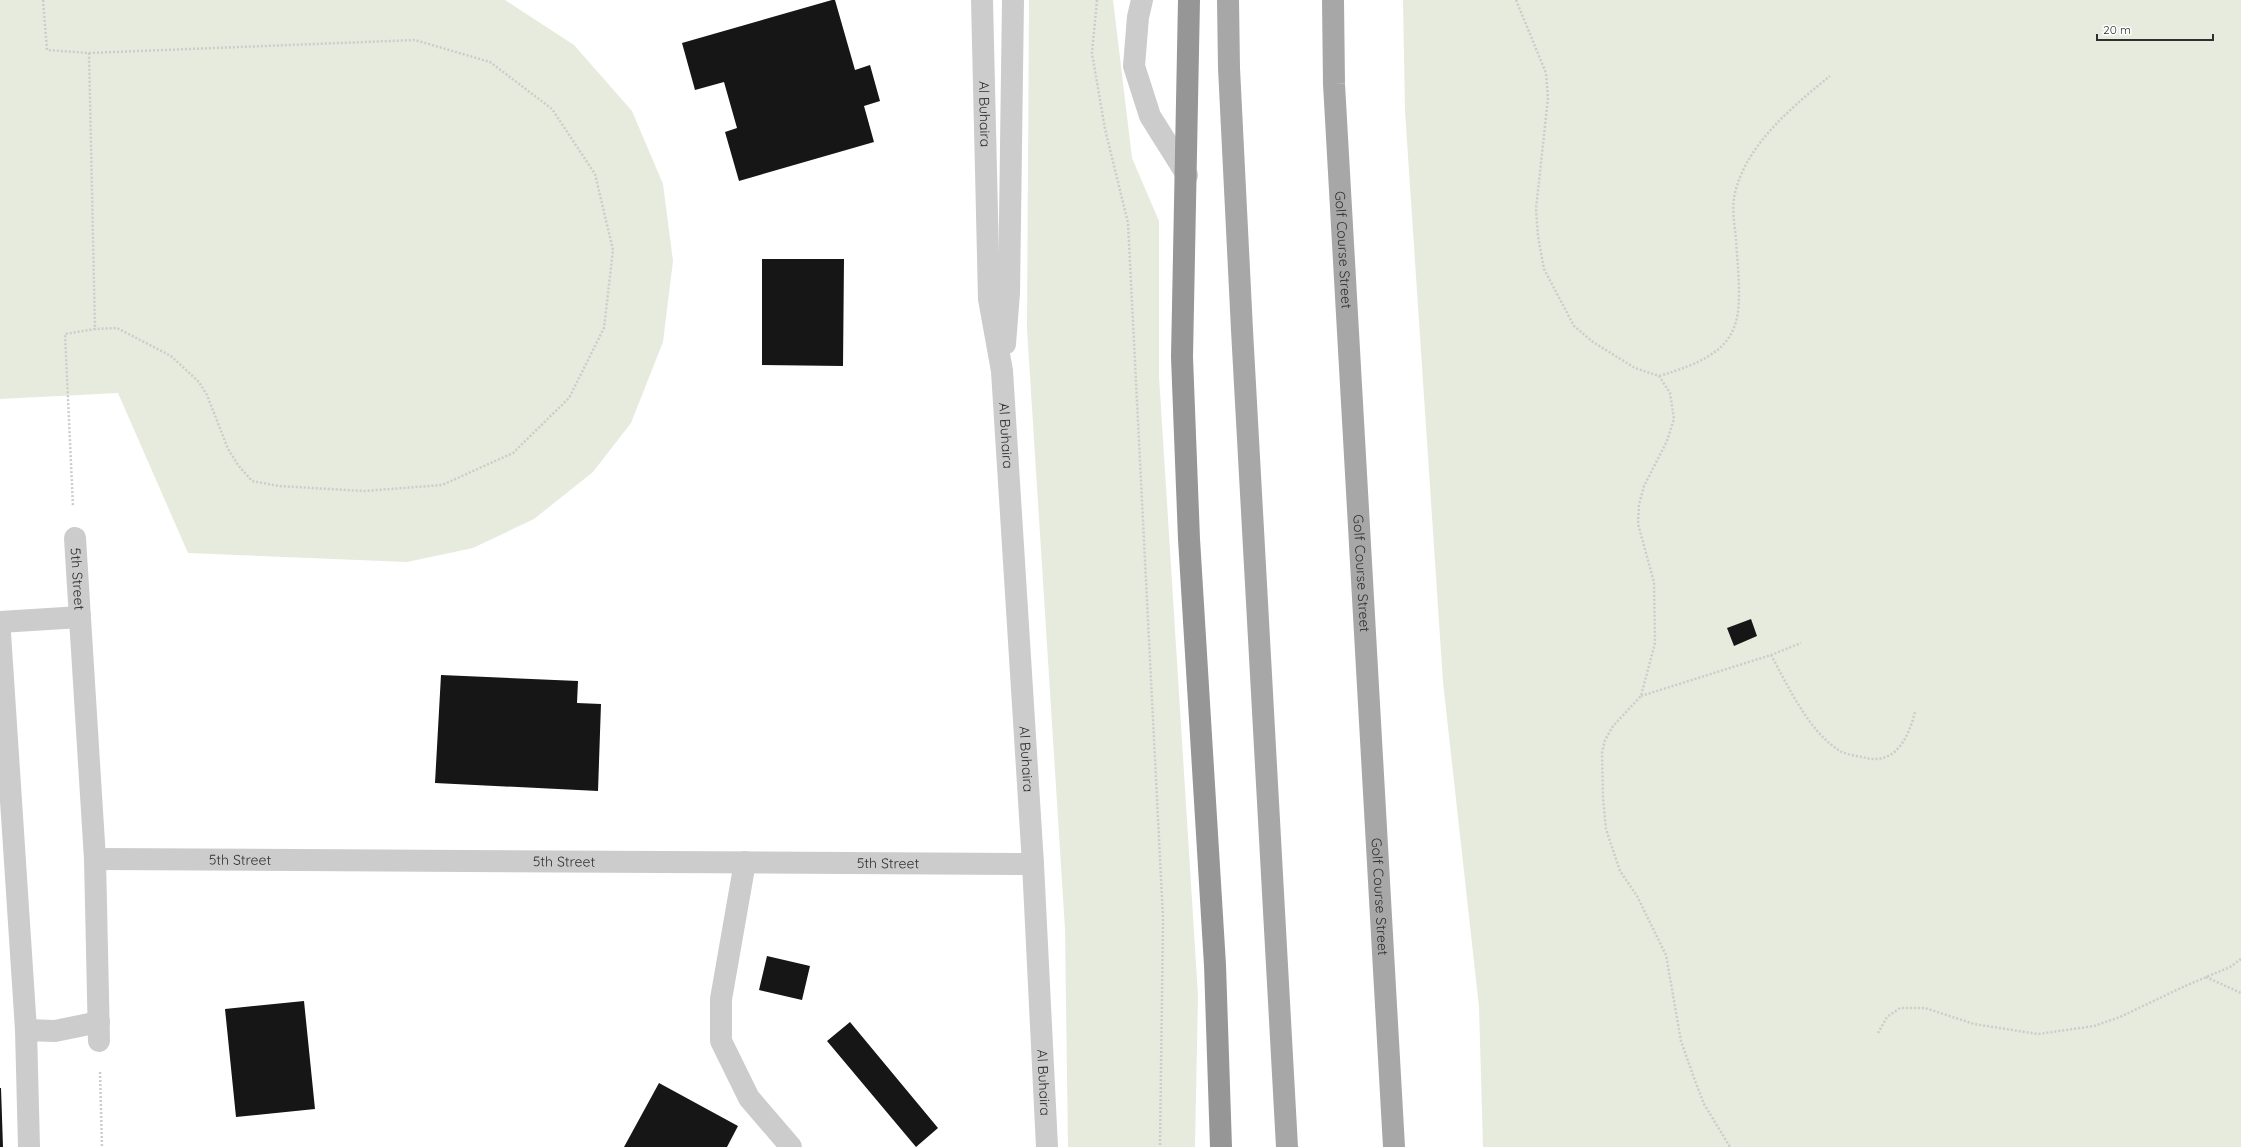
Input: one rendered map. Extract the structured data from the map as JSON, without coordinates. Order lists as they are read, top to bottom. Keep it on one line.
{"streets":{"main road":["Golf Course Street"],"street":["Al Buhaira","5th Street"]},"crossings":[["Al Buhaira","5th Street"]],"scale_bar":"20 m"}
